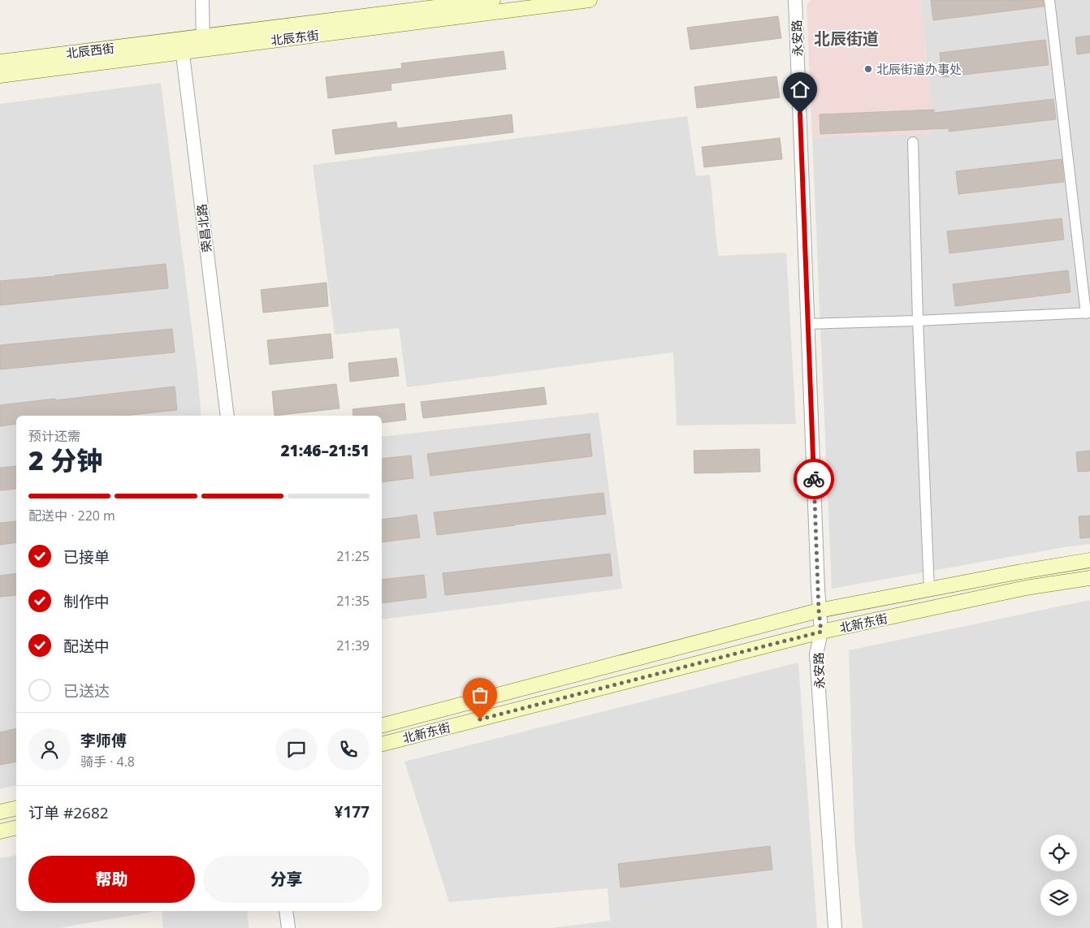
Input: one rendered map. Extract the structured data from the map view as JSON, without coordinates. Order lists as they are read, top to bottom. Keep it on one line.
{"streets":{"main road":["北辰东街","北辰西街","北新东街"],"street":["永安路","荣昌北路"]},"crossings":[["北辰东街","北辰西街"],["北辰东街","荣昌北路"],["永安路","北新东街"],["北辰西街","荣昌北路"]],"districts":["北辰街道"],"places":["北辰街道办事处"],"page":{"heading":["2 分钟","预计还需","21:46–21:51"],"panel":["李师傅","骑手 · 4.8","订单 #2682","¥177"],"bar":"配送中 · 220 m","list":[["已接单","21:25"],["制作中","21:35"],["配送中","21:39"],"已送达"],"buttons":["帮助","分享"]}}
